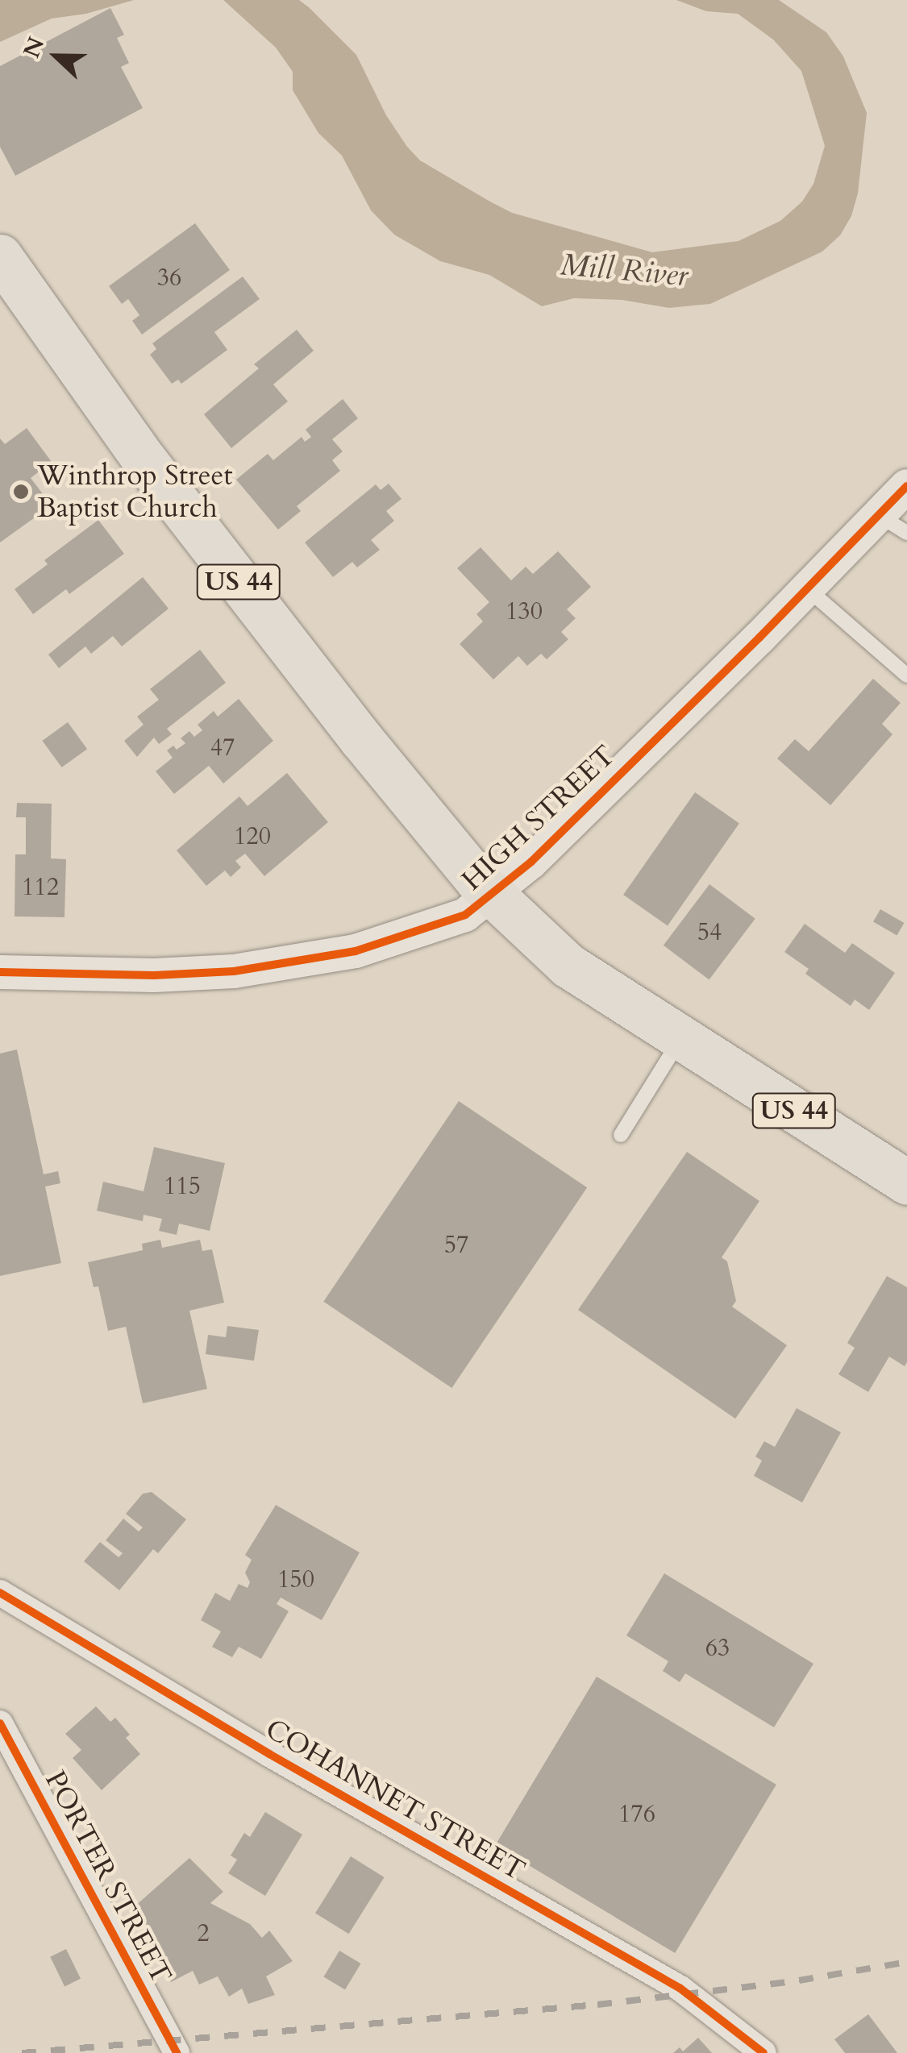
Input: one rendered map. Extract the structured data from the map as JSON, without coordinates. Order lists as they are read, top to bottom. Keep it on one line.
{"streets":{"highway":["US 44"],"street":["HIGH STREET","COHANNET STREET","PORTER STREET"]},"crossings":[["US 44","HIGH STREET"]],"water":["Mill River"],"places":["Winthrop Street Baptist Church"],"house_numbers":["36","130","47","120","112","54","115","57","150","63","176","2"],"north":"left"}
